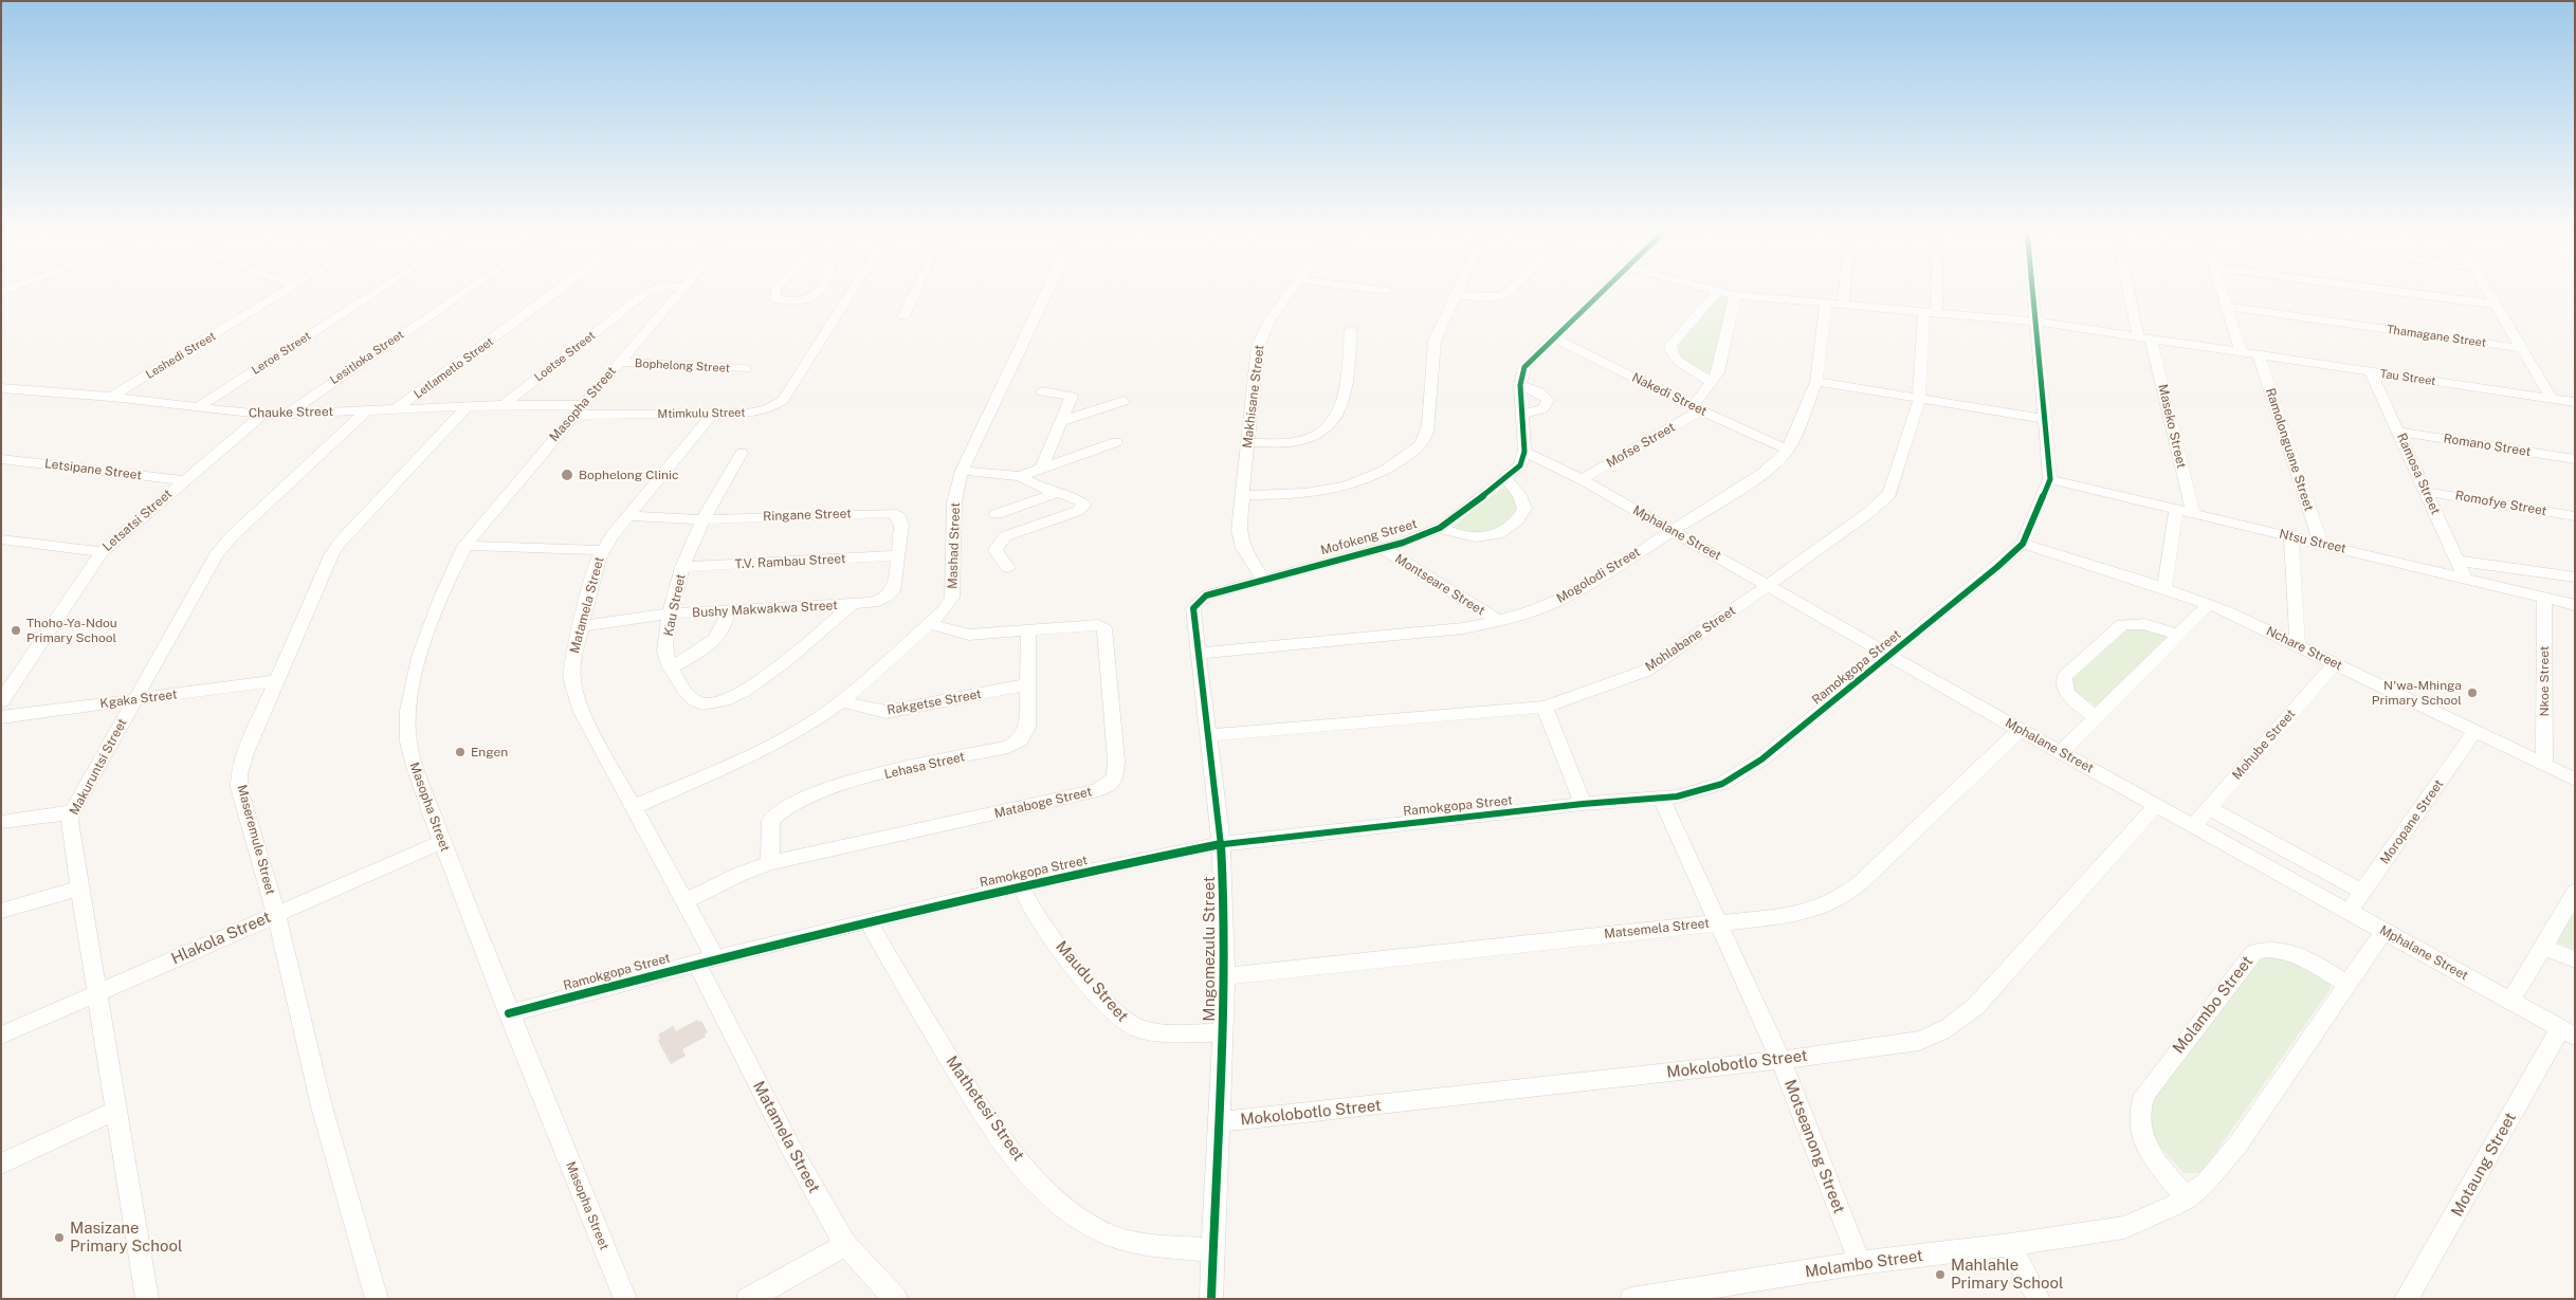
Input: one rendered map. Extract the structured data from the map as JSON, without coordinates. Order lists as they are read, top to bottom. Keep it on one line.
{"streets":{"street":["Thamagane Street","Leroe Street","Leshedi Street","Loetse Street","Lesitloka Street","Bophelong Street","Letlametlo Street","Tau Street","Nakedi Street","Makhisane Street","Masopha Street","Chauke Street","Mtimkulu Street","Maseko Street","Mofse Street","Romano Street","Ramolonguane Street","Letsipane Street","Ramosa Street","Romofye Street","Ringane Street","Letsatsi Street","Mphalane Street","Mofokeng Street","Ntsu Street","Mashad Street","T.V. Rambau Street","Mogolodi Street","Montseare Street","Matamela Street","Kau Street","Bushy Makwakwa Street","Mohlabane Street","Nchare Street","Ramokgopa Street","Nkoe Street","Kgaka Street","Rakgetse Street","Mohube Street","Lehasa Street","Makuruntsi Street","Mataboge Street","Moropane Street","Maseremule Street","Matsemela Street","Hlakola Street","Mngomezulu Street","Maudu Street","Molambo Street","Mokolobotlo Street","Mathetesi Street","Motseanong Street","Motaung Street"]},"crossings":[["Leroe Street","Chauke Street"],["Leshedi Street","Chauke Street"],["Loetse Street","Chauke Street"],["Lesitloka Street","Chauke Street"],["Bophelong Street","Masopha Street"],["Letlametlo Street","Chauke Street"],["Tau Street","Maseko Street"],["Tau Street","Mofse Street"],["Tau Street","Ramolonguane Street"],["Tau Street","Ramosa Street"],["Tau Street","Mogolodi Street"],["Tau Street","Mohlabane Street"],["Tau Street","Ramokgopa Street"],["Nakedi Street","Mofse Street"],["Nakedi Street","Mogolodi Street"],["Makhisane Street","Mofokeng Street"],["Masopha Street","Chauke Street"],["Masopha Street","Mtimkulu Street"],["Masopha Street","Ramokgopa Street"],["Masopha Street","Hlakola Street"],["Chauke Street","Mtimkulu Street"],["Chauke Street","Letsatsi Street"],["Chauke Street","Makuruntsi Street"],["Chauke Street","Maseremule Street"],["Mtimkulu Street","Matamela Street"],["Maseko Street","Ntsu Street"],["Mofse Street","Mphalane Street"],["Romano Street","Ramosa Street"],["Ramolonguane Street","Ntsu Street"],["Letsipane Street","Letsatsi Street"],["Ramosa Street","Romofye Street"],["Ramosa Street","Ntsu Street"],["Ringane Street","T.V. Rambau Street"],["Ringane Street","Matamela Street"],["Ringane Street","Kau Street"],["Ringane Street","Bushy Makwakwa Street"],["Mphalane Street","Mofokeng Street"],["Mphalane Street","Mogolodi Street"],["Mphalane Street","Mohlabane Street"],["Mphalane Street","Ramokgopa Street"],["Mphalane Street","Mohube Street"],["Mphalane Street","Moropane Street"],["Mphalane Street","Matsemela Street"],["Mphalane Street","Molambo Street"],["Mphalane Street","Mokolobotlo Street"],["Mphalane Street","Motaung Street"],["Mofokeng Street","Montseare Street"],["Mofokeng Street","Mngomezulu Street"],["Ntsu Street","Ramokgopa Street"],["Ntsu Street","Nkoe Street"],["Mashad Street","Matamela Street"],["Mashad Street","Rakgetse Street"],["Mashad Street","Mataboge Street"],["T.V. Rambau Street","Kau Street"],["Mogolodi Street","Montseare Street"],["Mogolodi Street","Mngomezulu Street"],["Matamela Street","Bushy Makwakwa Street"],["Matamela Street","Ramokgopa Street"],["Matamela Street","Mataboge Street"],["Kau Street","Bushy Makwakwa Street"],["Mohlabane Street","Mngomezulu Street"],["Nchare Street","Ramokgopa Street"],["Nchare Street","Nkoe Street"],["Nchare Street","Mohube Street"],["Nchare Street","Moropane Street"],["Ramokgopa Street","Mngomezulu Street"],["Ramokgopa Street","Maudu Street"],["Ramokgopa Street","Mathetesi Street"],["Ramokgopa Street","Motseanong Street"],["Kgaka Street","Makuruntsi Street"],["Kgaka Street","Maseremule Street"],["Rakgetse Street","Lehasa Street"],["Lehasa Street","Mataboge Street"],["Makuruntsi Street","Hlakola Street"],["Maseremule Street","Hlakola Street"],["Matsemela Street","Mngomezulu Street"],["Matsemela Street","Motseanong Street"],["Mngomezulu Street","Maudu Street"],["Mngomezulu Street","Mokolobotlo Street"],["Mngomezulu Street","Mathetesi Street"],["Molambo Street","Motseanong Street"],["Mokolobotlo Street","Motseanong Street"]],"places":["Bophelong Clinic","Thoho-Ya-Ndou Primary School","N'wa-Mhinga Primary School","Engen","Masizane Primary School","Mahlahle Primary School"]}
